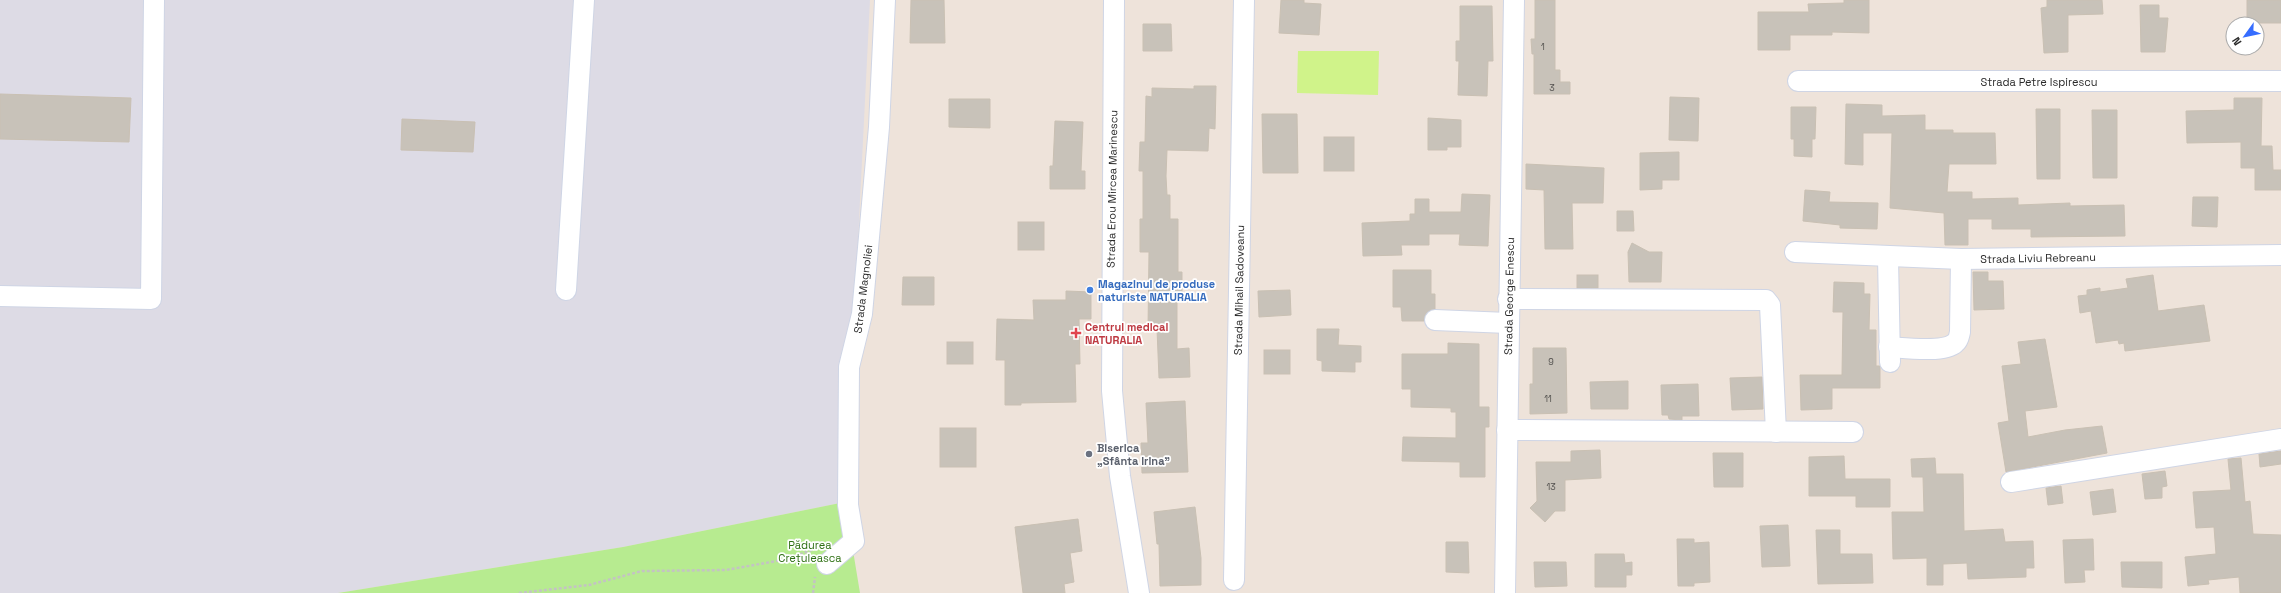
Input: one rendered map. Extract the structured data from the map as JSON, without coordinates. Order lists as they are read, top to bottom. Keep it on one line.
{"streets":{"street":["Strada Petre Ispirescu","Strada Erou Mircea Marinescu","Strada Liviu Rebreanu","Strada Magnoliei","Strada Mihail Sadoveanu","Strada George Enescu"]},"parks":["Pădurea Crețuleasca"],"places":{"other":["Magazinul de produse naturiste NATURALIA","Biserica „Sfânta Irina”"],"health":["Centrul medical NATURALIA"]},"house_numbers":["1","3","9","11","13"],"north":"bottom left"}
